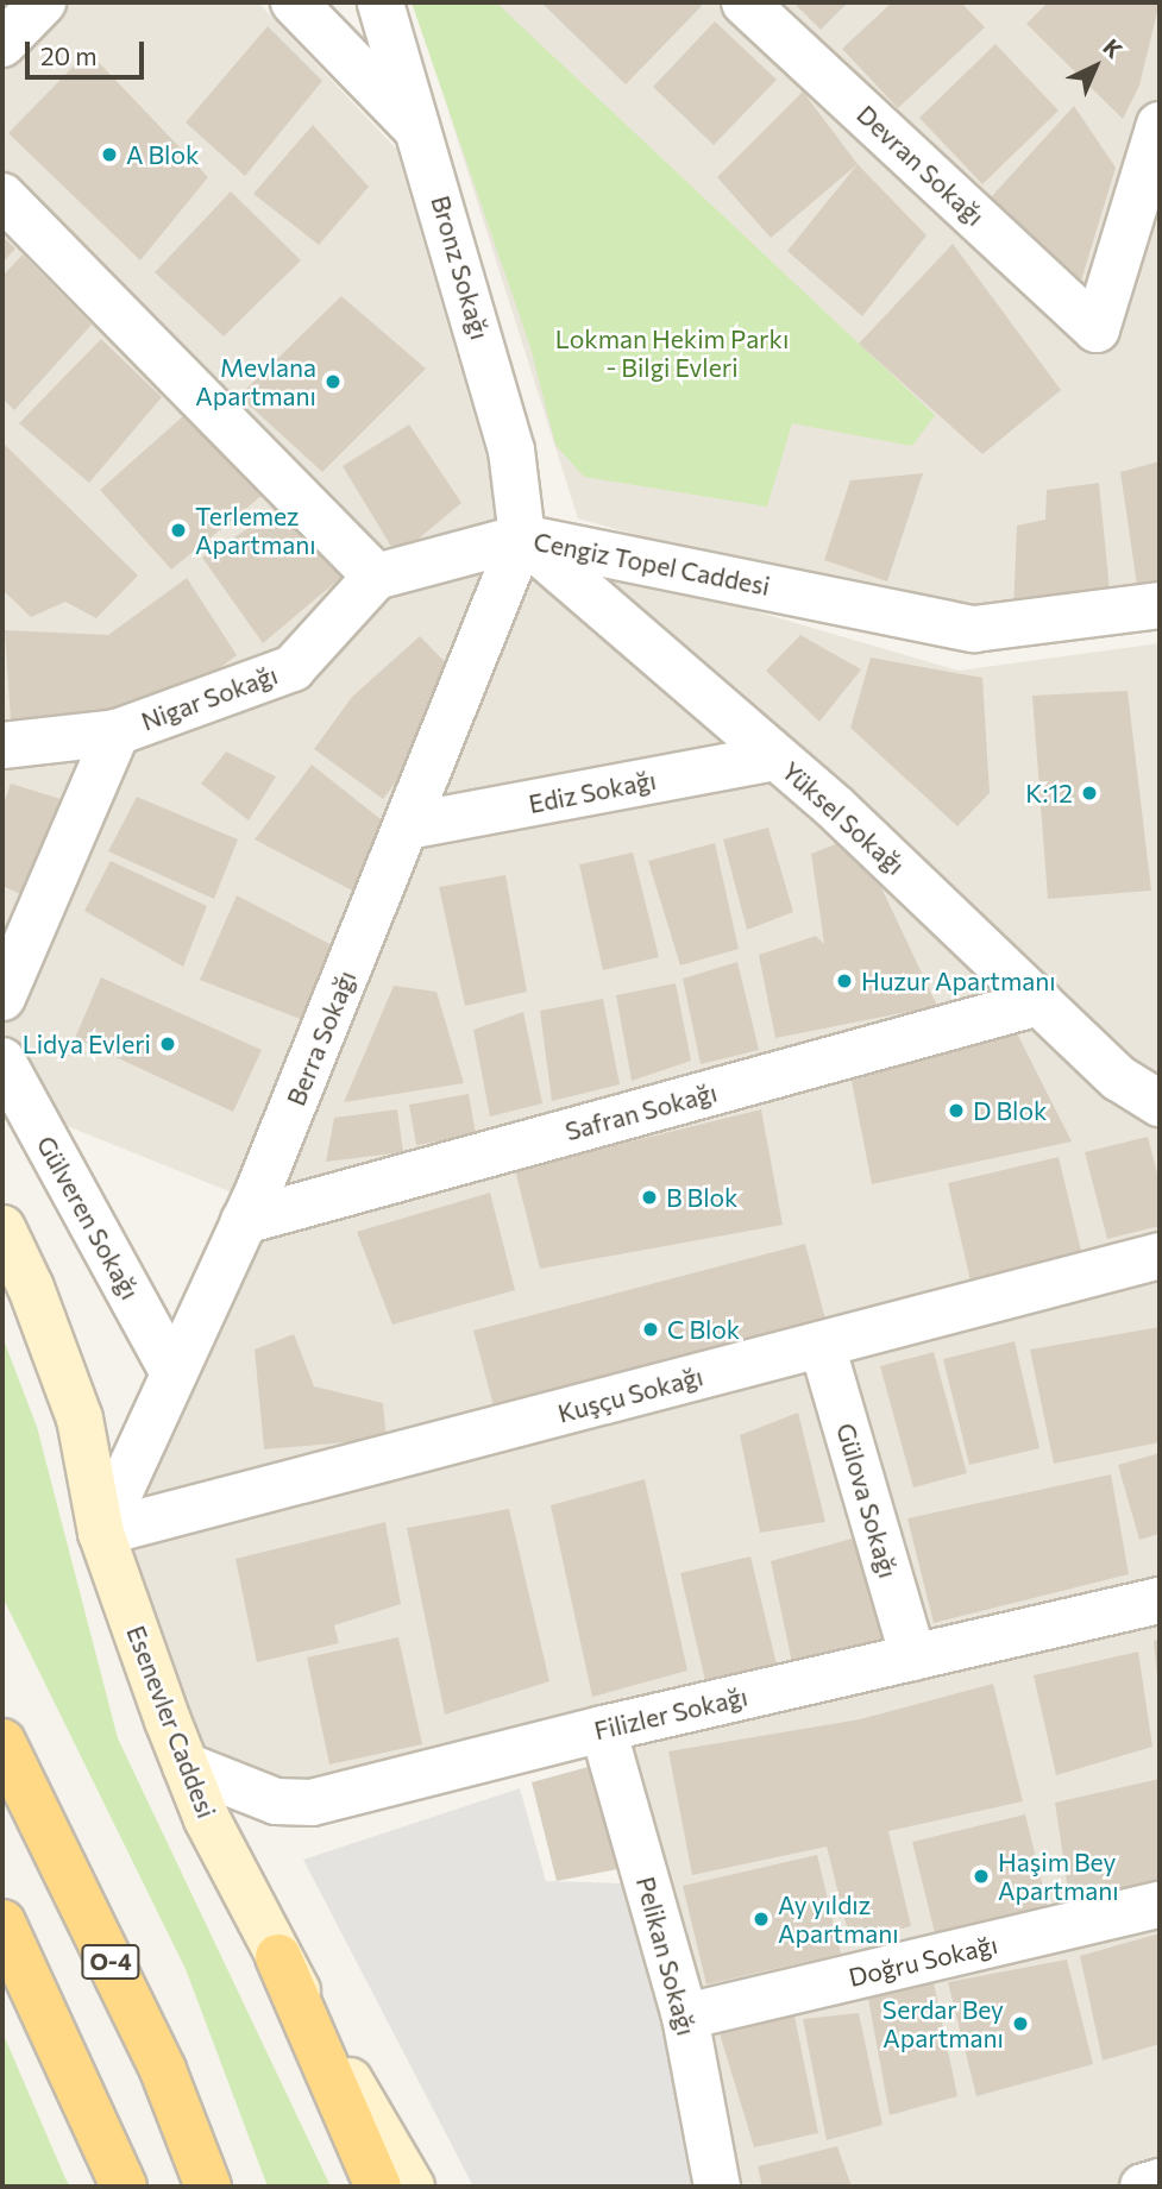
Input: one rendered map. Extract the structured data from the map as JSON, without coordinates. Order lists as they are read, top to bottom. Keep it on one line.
{"streets":{"highway":["O-4"],"main road":["Esenevler Caddesi"],"street":["Devran Sokağı","Bronz Sokağı","Cengiz Topel Caddesi","Nigar Sokağı","Ediz Sokağı","Yüksel Sokağı","Berra Sokağı","Safran Sokağı","Gülveren Sokağı","Kuşçu Sokağı","Gülova Sokağı","Filizler Sokağı","Pelikan Sokağı","Doğru Sokağı"]},"crossings":[["Bronz Sokağı","Cengiz Topel Caddesi"],["Bronz Sokağı","Yüksel Sokağı"],["Bronz Sokağı","Berra Sokağı"],["Cengiz Topel Caddesi","Nigar Sokağı"],["Cengiz Topel Caddesi","Yüksel Sokağı"],["Cengiz Topel Caddesi","Berra Sokağı"],["Ediz Sokağı","Yüksel Sokağı"],["Ediz Sokağı","Berra Sokağı"],["Yüksel Sokağı","Berra Sokağı"],["Yüksel Sokağı","Safran Sokağı"],["Berra Sokağı","Safran Sokağı"],["Berra Sokağı","Gülveren Sokağı"],["Berra Sokağı","Kuşçu Sokağı"],["Berra Sokağı","Esenevler Caddesi"],["Kuşçu Sokağı","Gülova Sokağı"],["Kuşçu Sokağı","Esenevler Caddesi"],["Gülova Sokağı","Filizler Sokağı"],["Filizler Sokağı","Esenevler Caddesi"],["Filizler Sokağı","Pelikan Sokağı"],["Pelikan Sokağı","Doğru Sokağı"]],"parks":["Lokman Hekim Parkı - Bilgi Evleri"],"places":["A Blok","Mevlana Apartmanı","Terlemez Apartmanı","K:12","Huzur Apartmanı","Lidya Evleri","D Blok","B Blok","C Blok","Haşim Bey Apartmanı","Ay yıldız Apartmanı","Serdar Bey Apartmanı"],"scale_bar":"20 m","north":"top right"}
